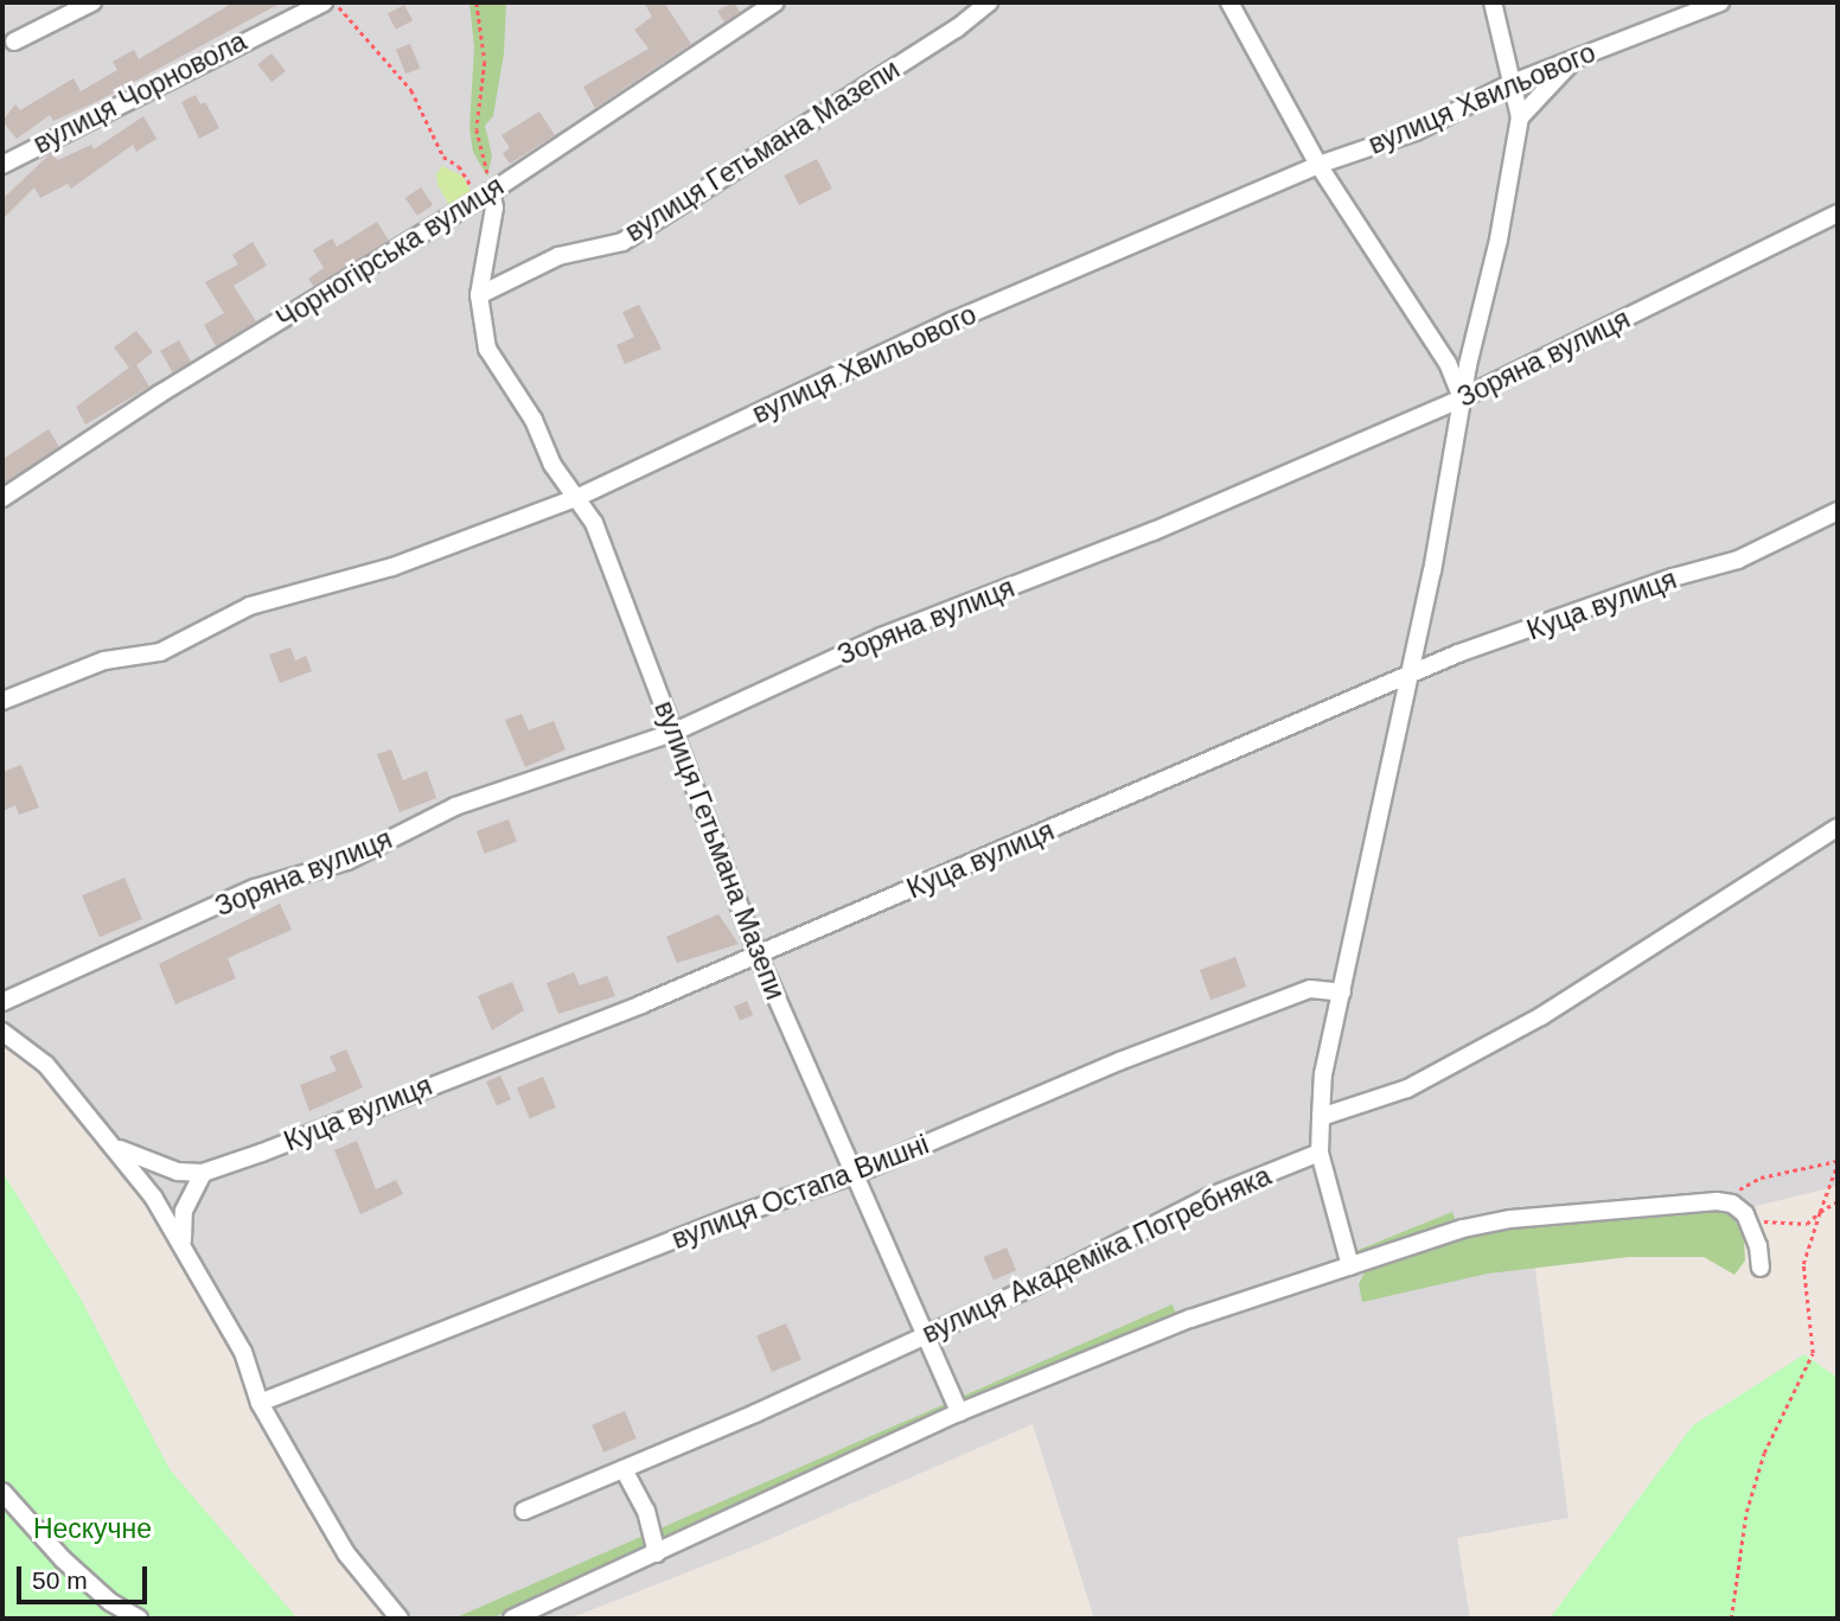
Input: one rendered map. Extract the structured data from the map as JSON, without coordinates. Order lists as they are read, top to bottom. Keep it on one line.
{"streets":{"street":["вулиця Чорновола","вулиця Хвильового","вулиця Гетьмана Мазепи","Чорногірська вулиця","Зоряна вулиця","Куца вулиця","вулиця Остапа Вишні","вулиця Академіка Погребняка"]},"crossings":[["вулиця Хвильового","вулиця Гетьмана Мазепи"],["вулиця Гетьмана Мазепи","Чорногірська вулиця"],["вулиця Гетьмана Мазепи","Зоряна вулиця"],["вулиця Гетьмана Мазепи","Куца вулиця"],["вулиця Гетьмана Мазепи","вулиця Остапа Вишні"],["вулиця Гетьмана Мазепи","вулиця Академіка Погребняка"]],"parks":["Нескучне"],"scale_bar":"50 m"}
